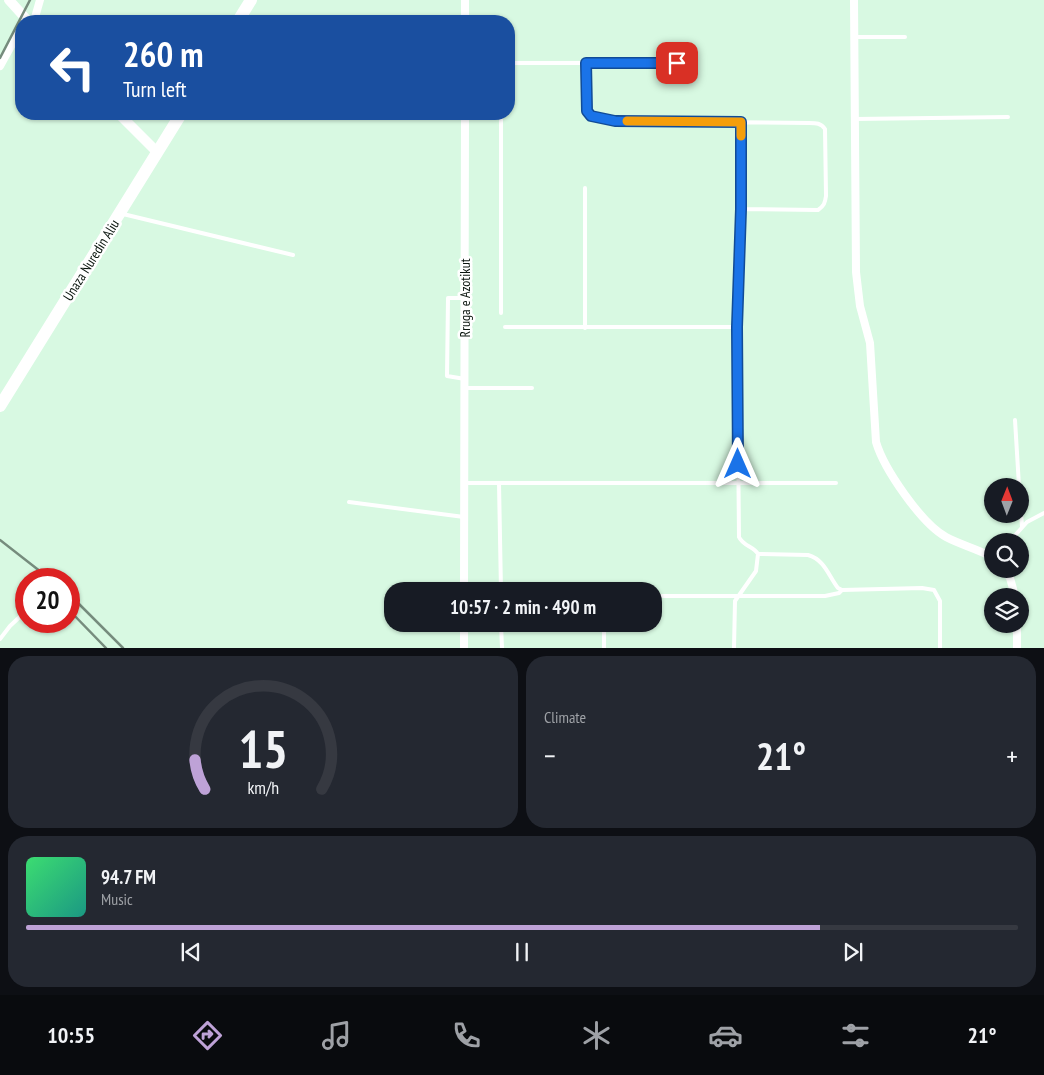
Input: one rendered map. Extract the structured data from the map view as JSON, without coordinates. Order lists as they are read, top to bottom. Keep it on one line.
{"streets":{"main road":["Unaza Nuredin Aliu"],"street":["Rruga e Azotikut"]},"north":"top","page":{"turn":["260 m","Turn left"],"limit":"20","trip":"10:57 · 2 min · 490 m","tile":"Climate","heat":["−","21°","+"],"song":["94.7 FM","Music"],"tabs":["10:55","21°"],"gauge":["15","km/h"]}}
